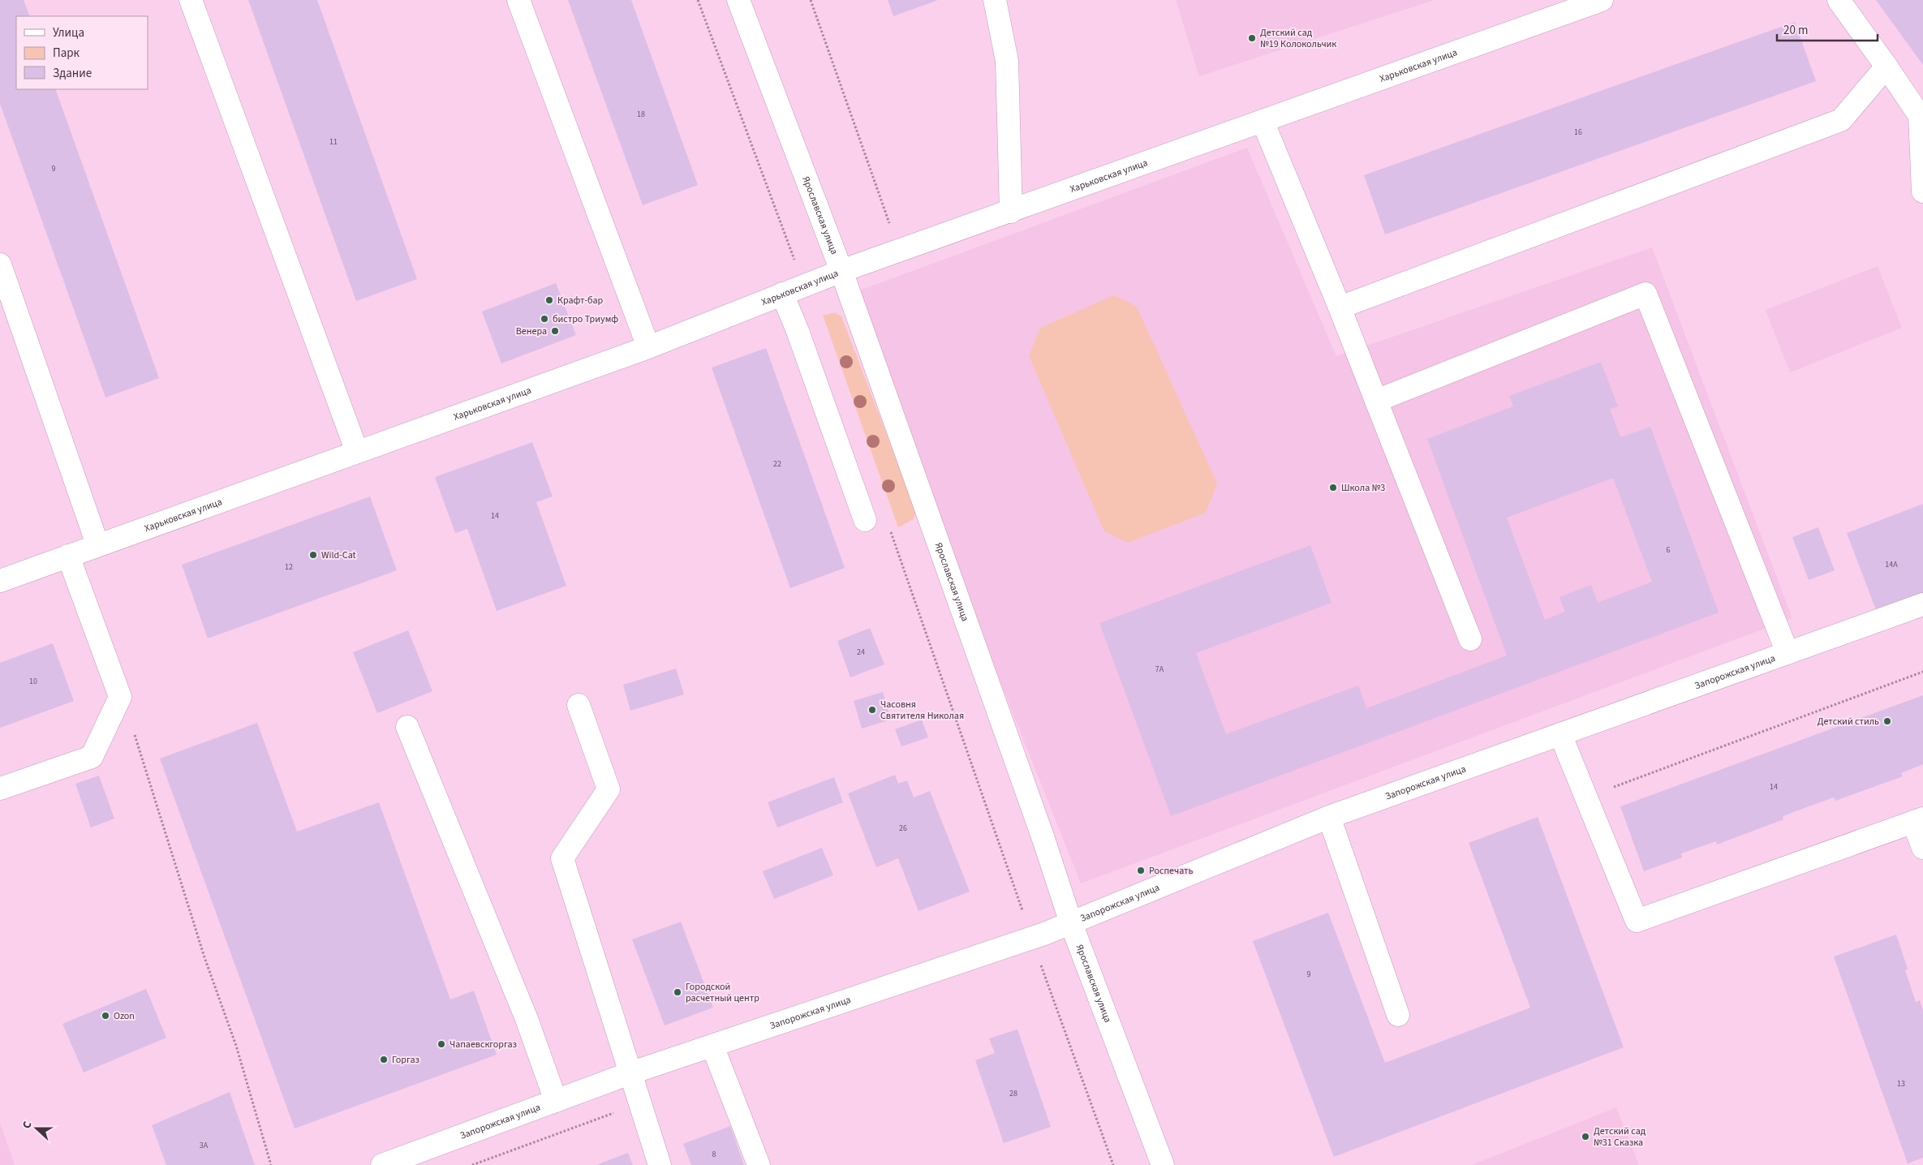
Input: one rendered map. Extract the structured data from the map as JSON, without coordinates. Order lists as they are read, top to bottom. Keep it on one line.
{"streets":{"street":["Харьковская улица","Ярославская улица","Запорожская улица"]},"crossings":[["Харьковская улица","Ярославская улица"],["Ярославская улица","Запорожская улица"]],"places":["Детский сад №19 Колокольчик","Крафт-бар","бистро Триумф","Венера","Школа №3","Wild-Cat","Часовня Святителя Николая","Детский стиль","Роспечать","Городской расчетный центр","Ozon","Чапаевскгоргаз","Горгаз","Детский сад №31 Сказка"],"house_numbers":["18","16","11","9","22","14","6","14А","12","24","7А","10","14","26","9","13","28","3А","8"],"legend":["Улица","Парк","Здание"],"scale_bar":"20 m","north":"left"}
